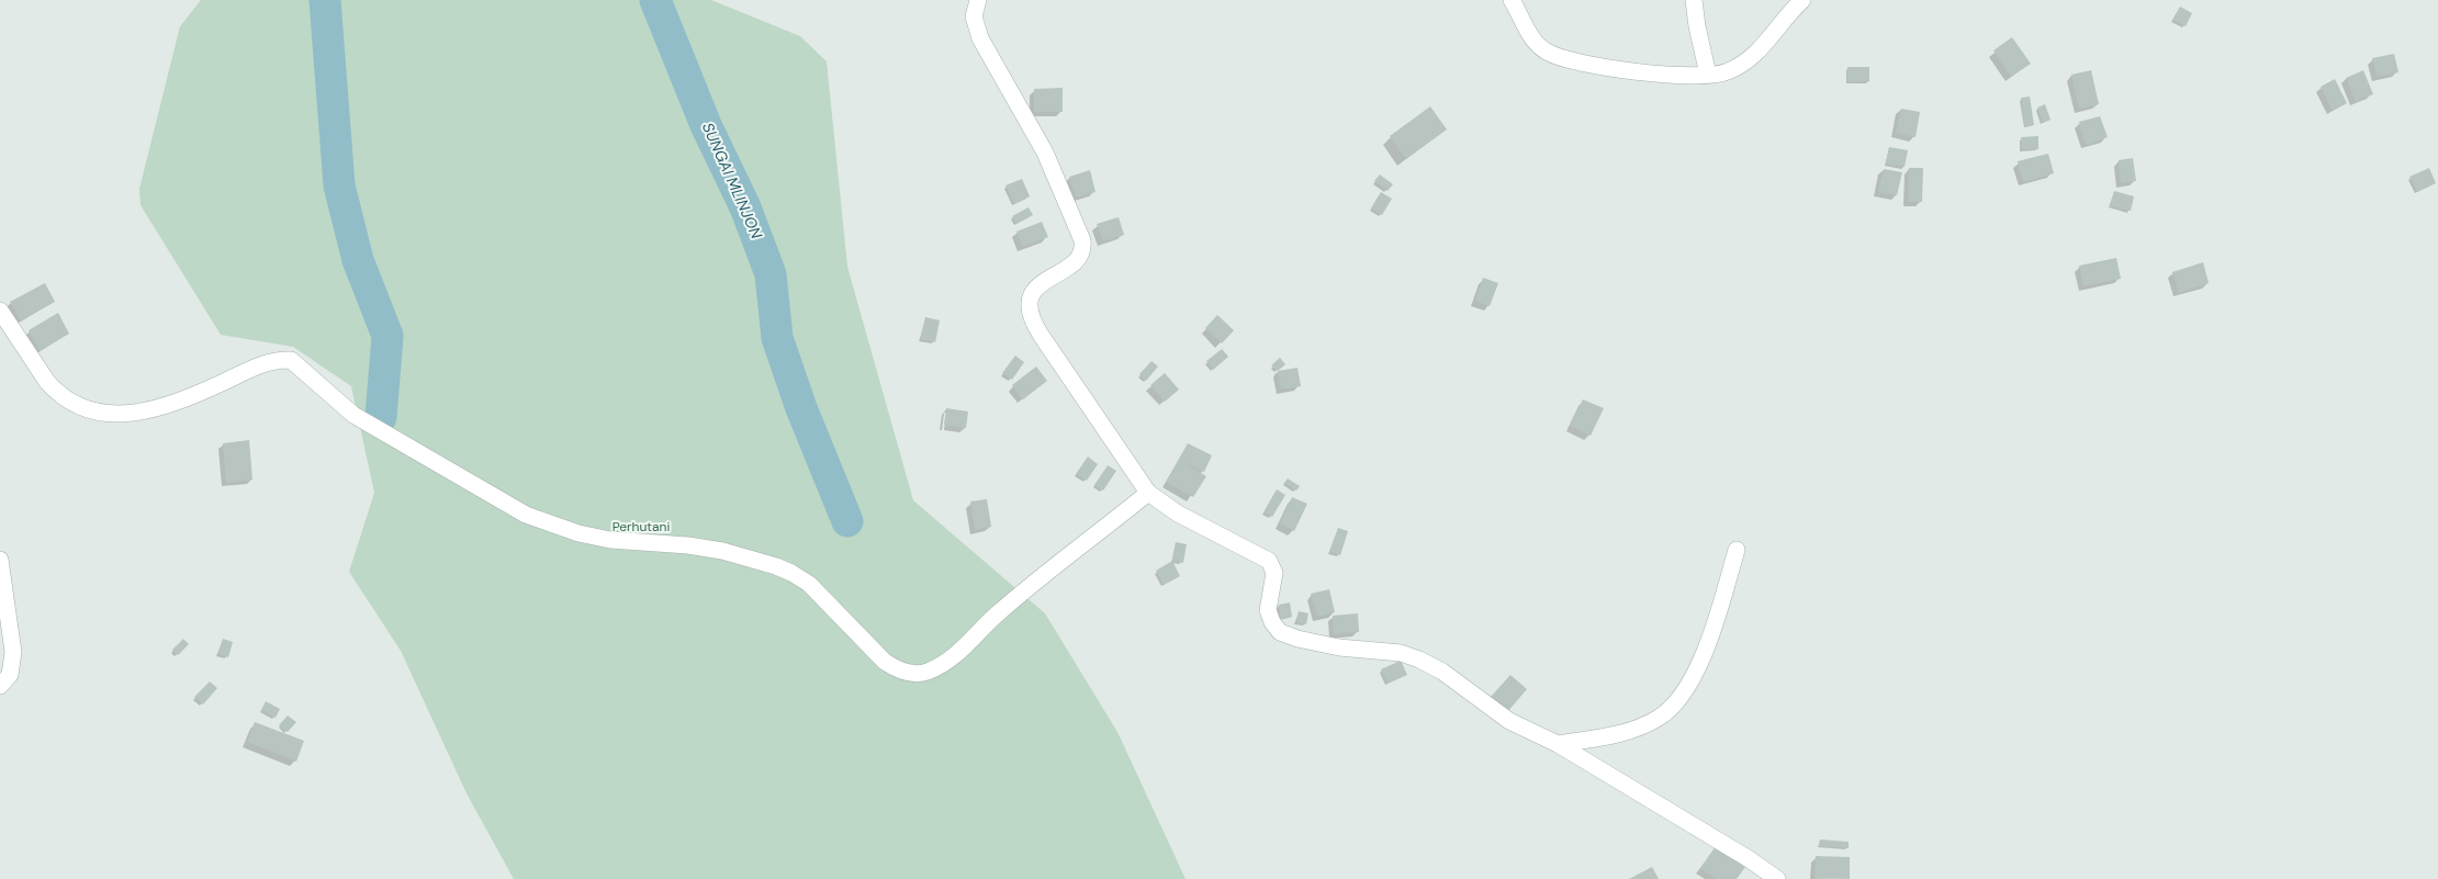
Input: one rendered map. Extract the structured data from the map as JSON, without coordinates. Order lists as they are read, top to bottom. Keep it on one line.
{"water":["SUNGAI MLINJON"],"parks":["Perhutani"]}
